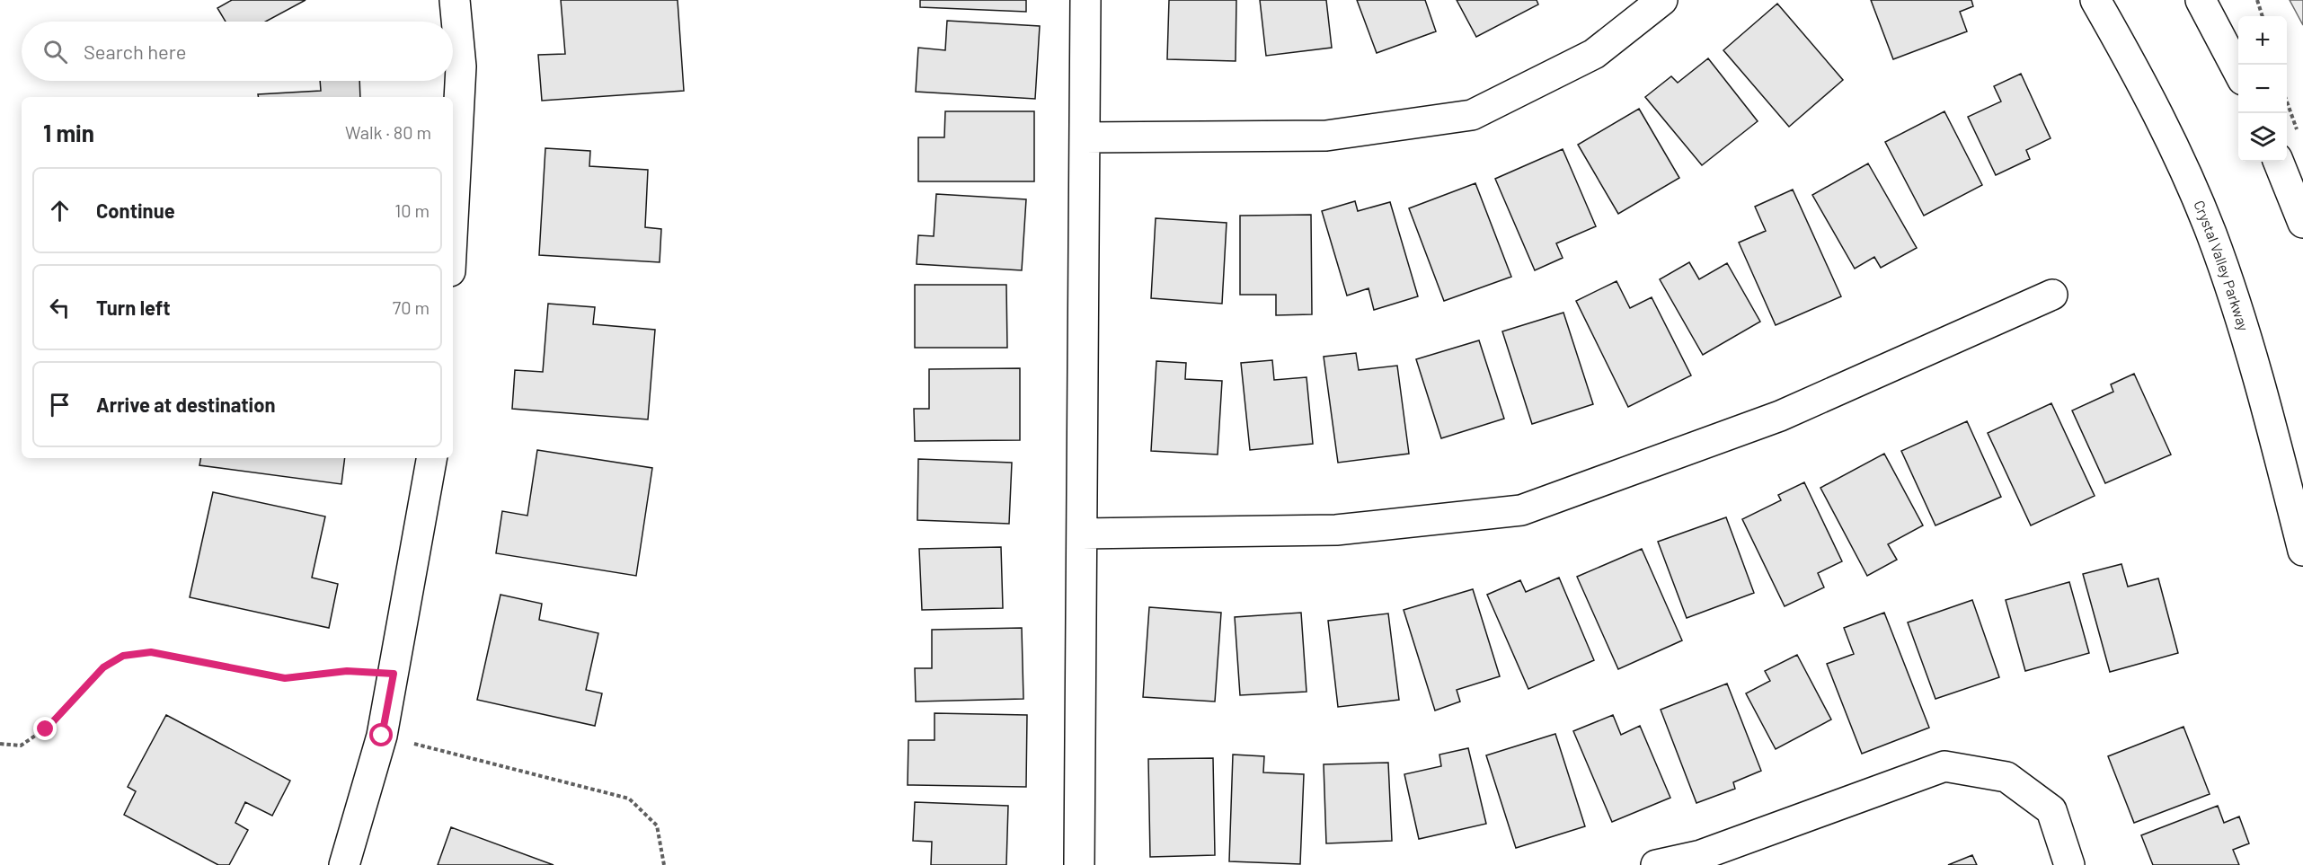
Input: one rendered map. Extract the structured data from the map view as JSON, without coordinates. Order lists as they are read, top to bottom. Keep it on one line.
{"streets":{"street":["Crystal Valley Parkway"]},"page":{"map_buttons":["+","−"],"search":"Search here","heading":["1 min","Walk · 80 m"],"list":[["Continue","10 m"],["Turn left","70 m"],"Arrive at destination"]}}
